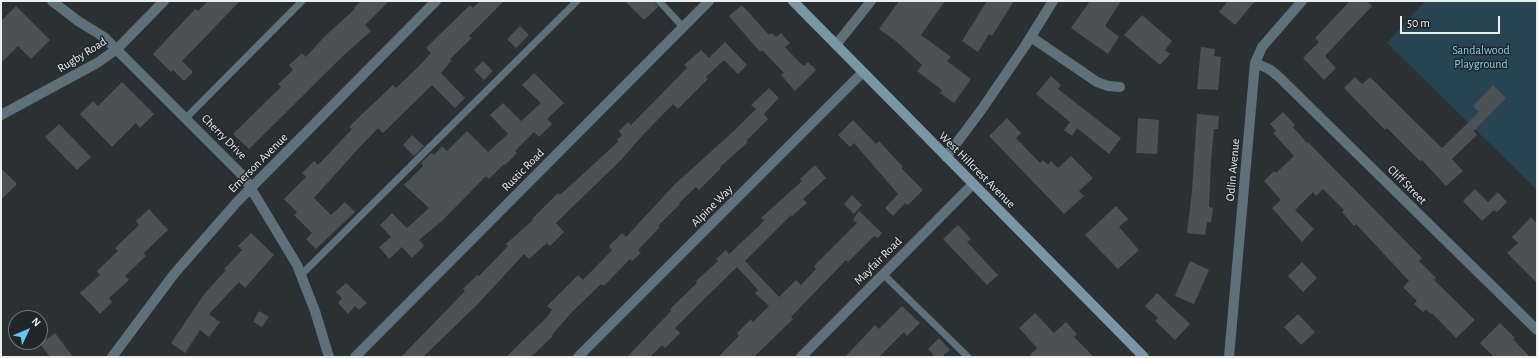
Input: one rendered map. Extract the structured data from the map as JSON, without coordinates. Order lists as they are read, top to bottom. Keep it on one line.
{"streets":{"street":["Rugby Road","Cherry Drive","Emerson Avenue","Rustic Road","West Hillcrest Avenue","Odlin Avenue","Cliff Street","Alpine Way","Mayfair Road"]},"crossings":[["Rugby Road","Cherry Drive"],["Cherry Drive","Emerson Avenue"],["West Hillcrest Avenue","Alpine Way"],["West Hillcrest Avenue","Mayfair Road"],["Odlin Avenue","Cliff Street"]],"parks":["Sandalwood Playground"],"scale_bar":"50 m","north":"top right"}
